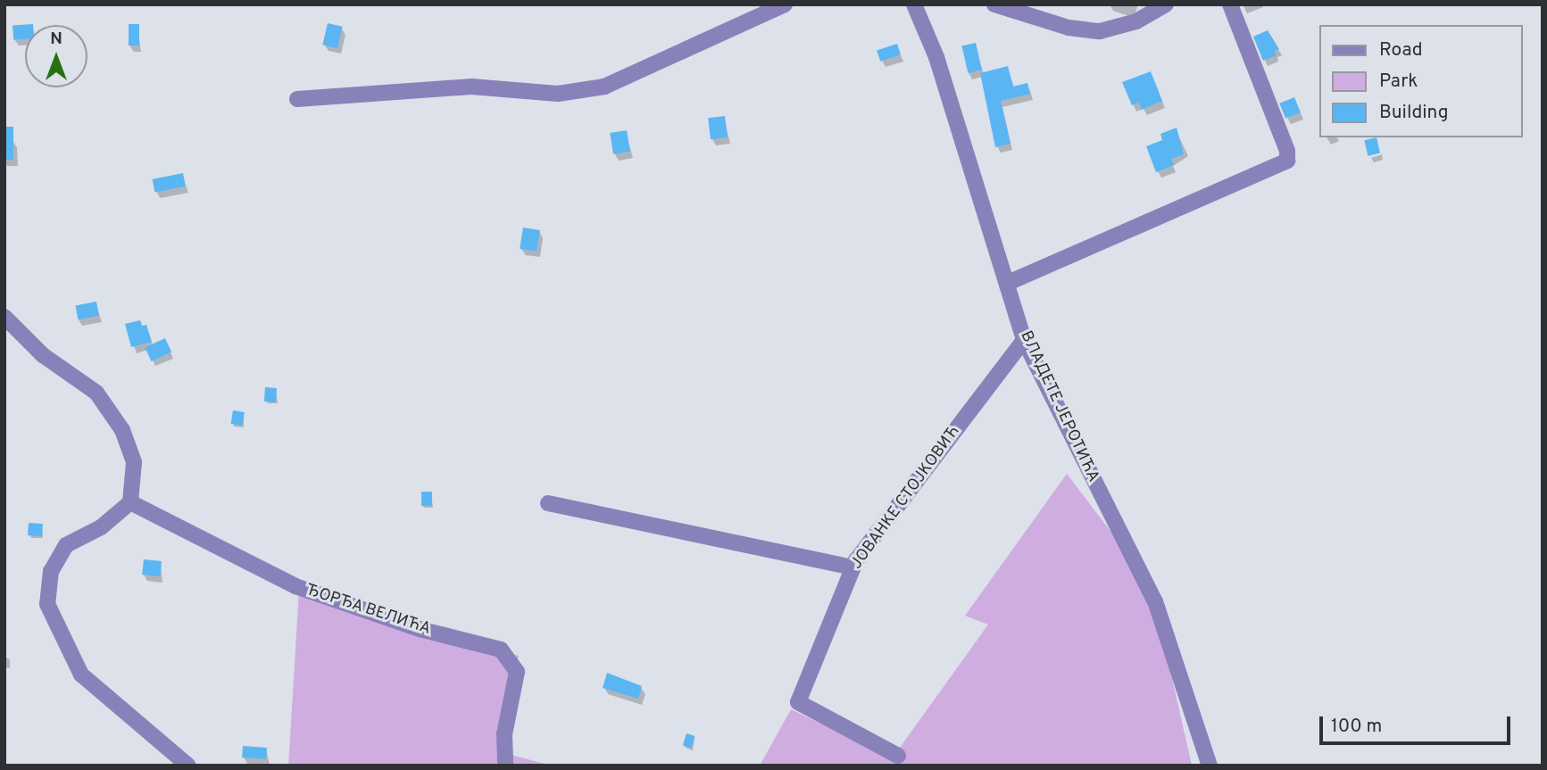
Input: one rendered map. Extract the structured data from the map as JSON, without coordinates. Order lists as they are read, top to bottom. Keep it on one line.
{"streets":{"street":["ВЛАДЕТЕ ЈЕРОТИЋА","ЈОВАНКЕ СТОЈКОВИЋ","ЂОРЂА ВЕЛИЋА"]},"crossings":[["ВЛАДЕТЕ ЈЕРОТИЋА","ЈОВАНКЕ СТОЈКОВИЋ"]],"legend":["Road","Park","Building"],"scale_bar":"100 m","north":"top"}
